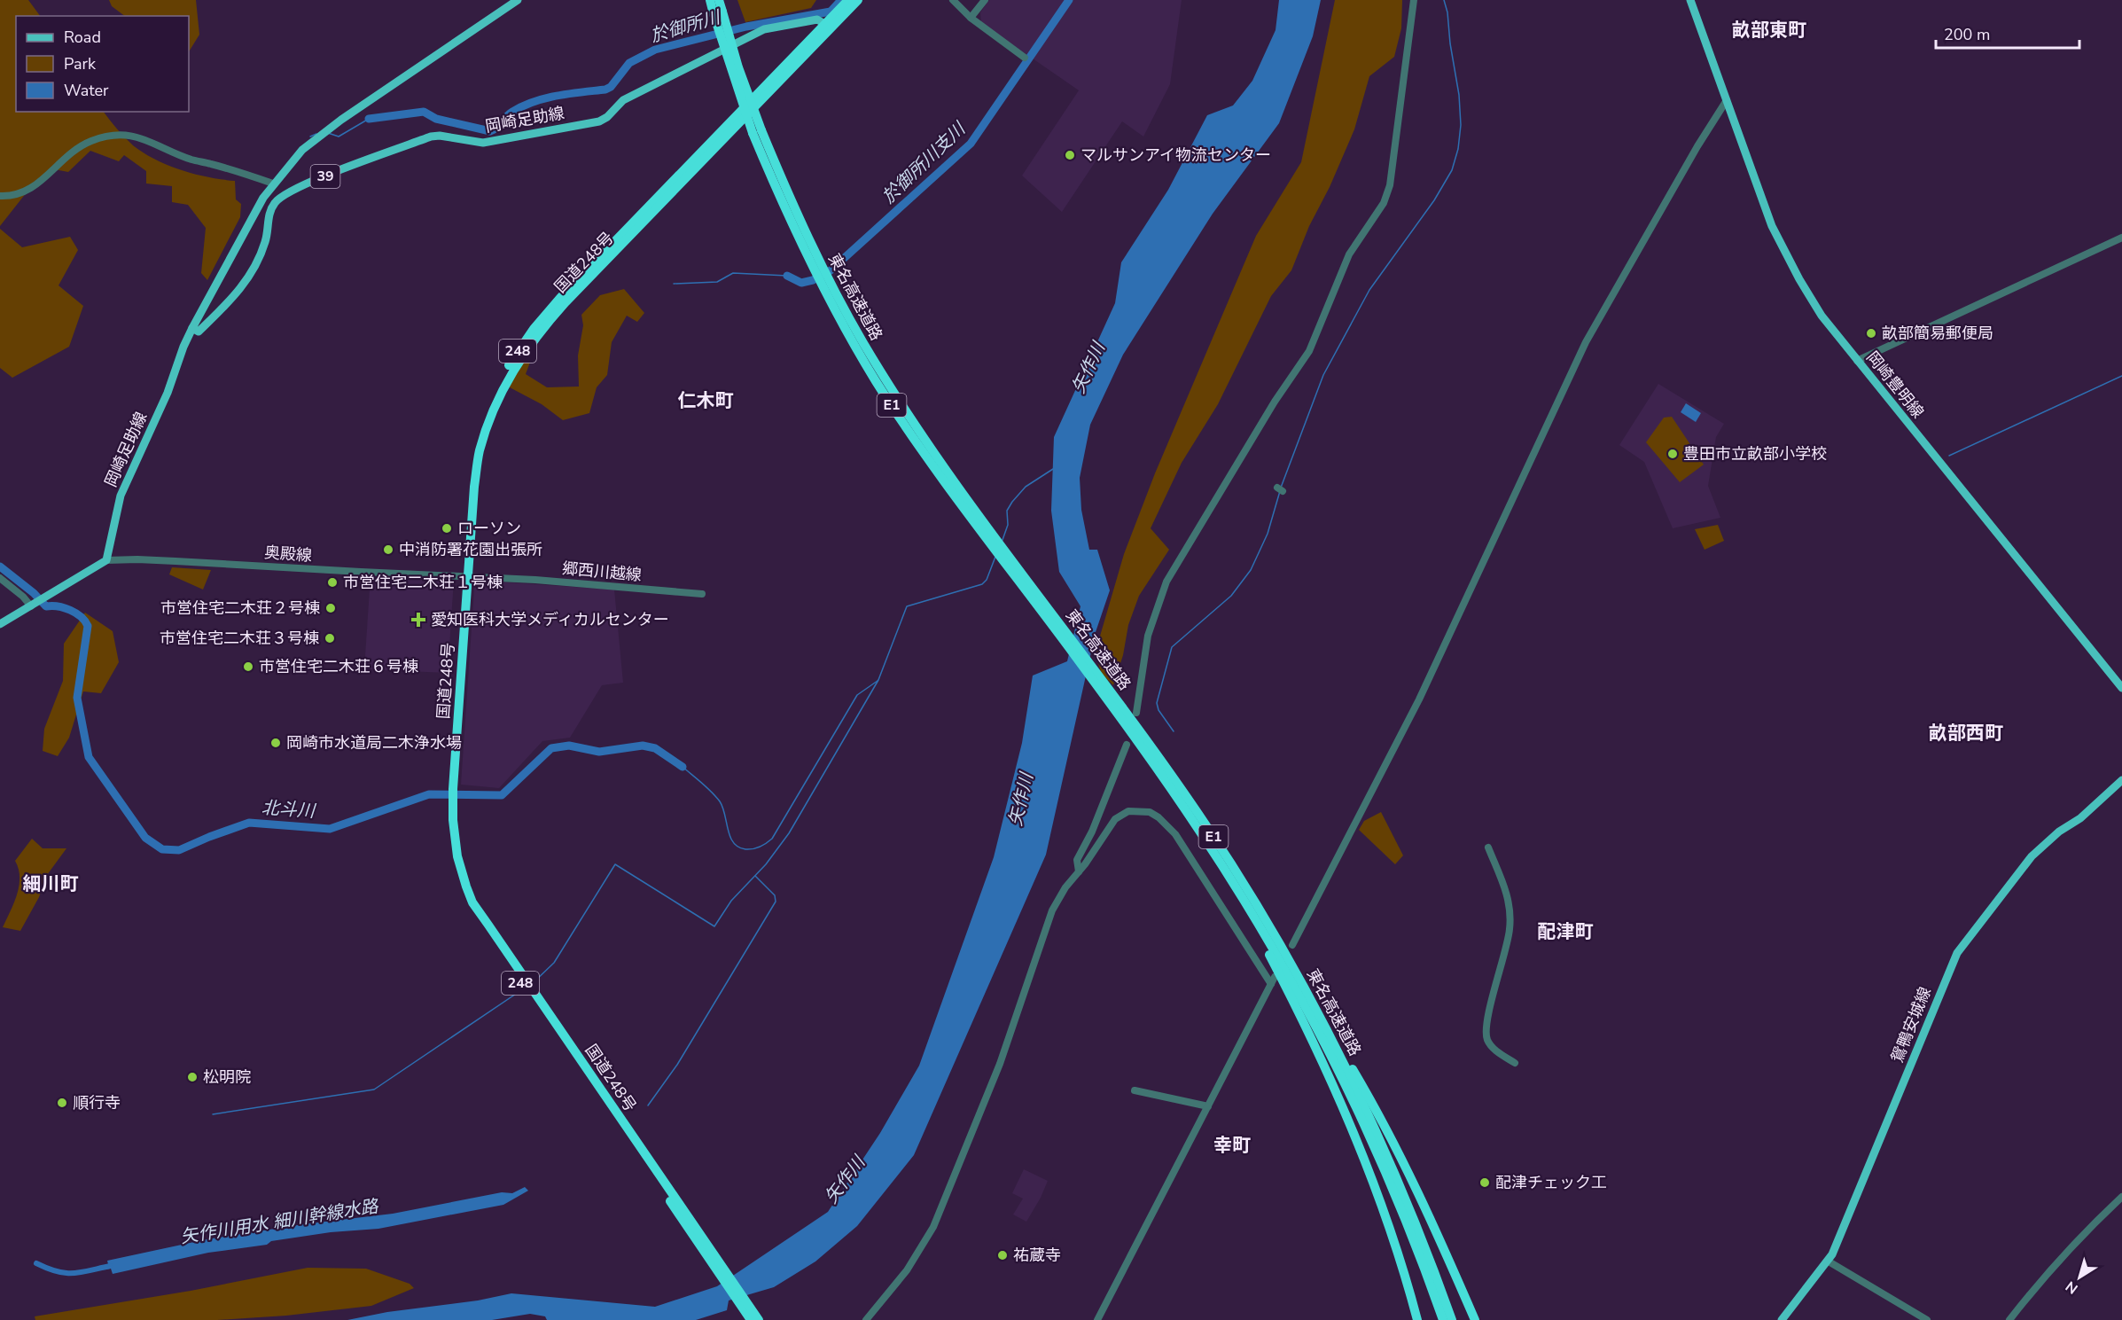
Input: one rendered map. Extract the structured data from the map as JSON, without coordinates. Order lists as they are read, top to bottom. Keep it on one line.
{"streets":{"highway":["国道248号","東名高速道路","248","E1"],"main road":["岡崎足助線","39","岡崎豊明線","鴛鴨安城線"],"street":["奥殿線","郷西川越線"]},"crossings":[["岡崎足助線","国道248号"],["岡崎足助線","奥殿線"],["国道248号","奥殿線"],["国道248号","郷西川越線"],["奥殿線","郷西川越線"]],"districts":["畝部東町","仁木町","畝部西町","細川町","配津町","幸町"],"water":["於御所川","於御所川支川","矢作川","北斗川","矢作川用水 細川幹線水路"],"places":{"other":["マルサンアイ物流センター","畝部簡易郵便局","豊田市立畝部小学校","ローソン","中消防署花園出張所","市営住宅二木荘１号棟","市営住宅二木荘２号棟","市営住宅二木荘３号棟","市営住宅二木荘６号棟","岡崎市水道局二木浄水場","松明院","順行寺","配津チェック工","祐蔵寺"],"health":["愛知医科大学メディカルセンター"]},"legend":["Road","Park","Water"],"scale_bar":"200 m","north":"bottom left"}
